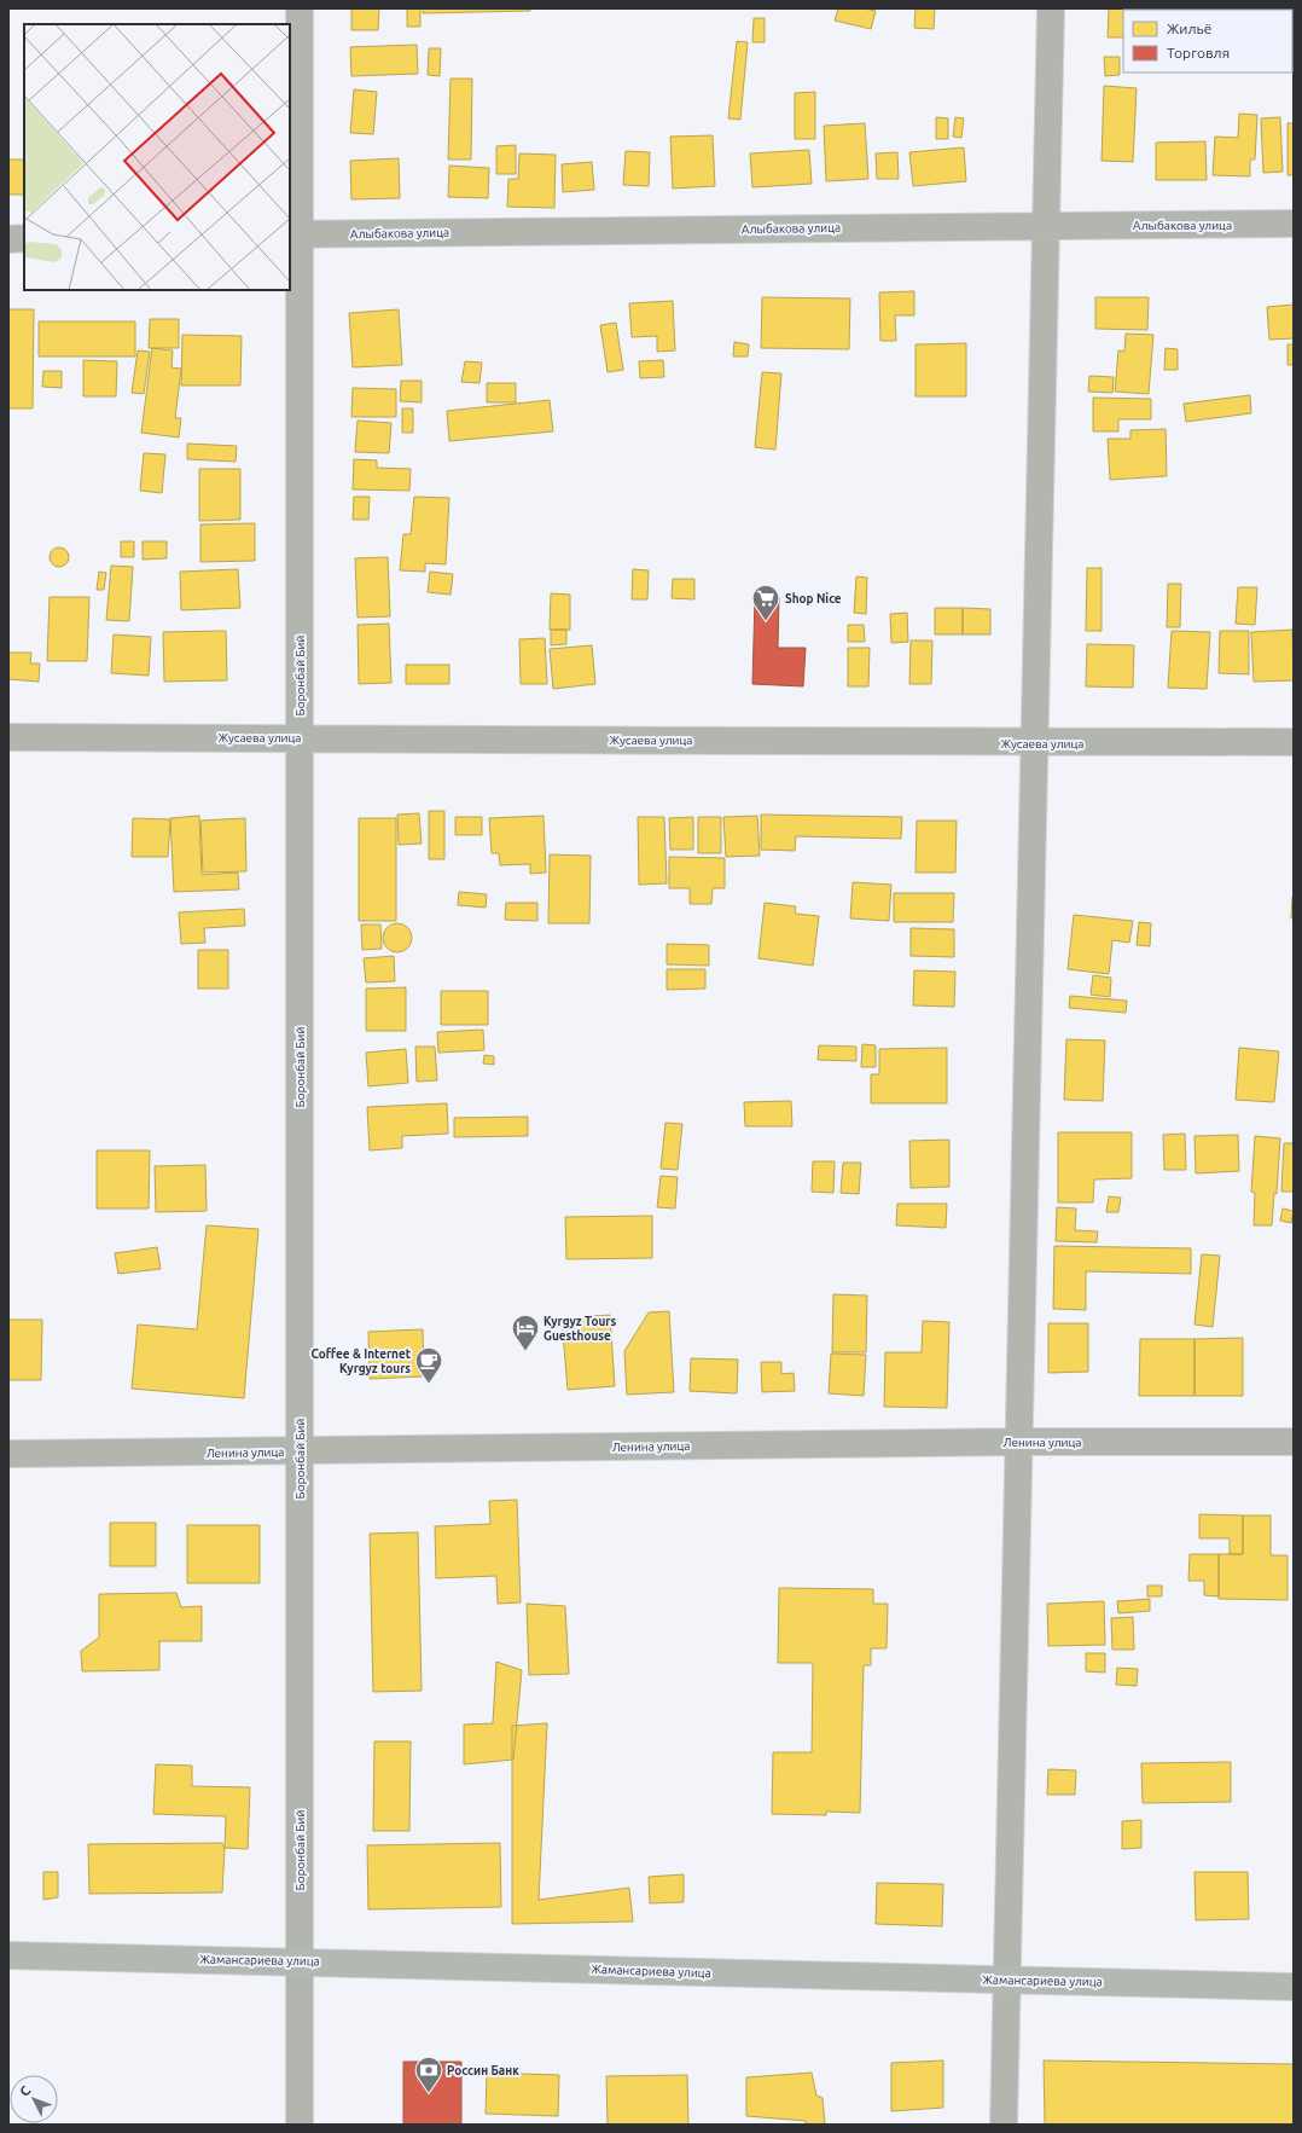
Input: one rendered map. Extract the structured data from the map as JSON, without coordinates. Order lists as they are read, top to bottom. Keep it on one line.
{"streets":{"main road":["Жамансариева улица"],"street":["Алыбакова улица","Боронбай Бий","Жусаева улица","Ленина улица"]},"crossings":[["Алыбакова улица","Боронбай Бий"],["Боронбай Бий","Жусаева улица"],["Боронбай Бий","Ленина улица"],["Боронбай Бий","Жамансариева улица"]],"places":{"supermarket":["Shop Nice"],"hotel":["Kyrgyz Tours Guesthouse"],"cafe":["Coffee & Internet Kyrgyz tours"],"bank":["Россин Банк"]},"legend":["Жильё","Торговля"],"north":"top left"}
